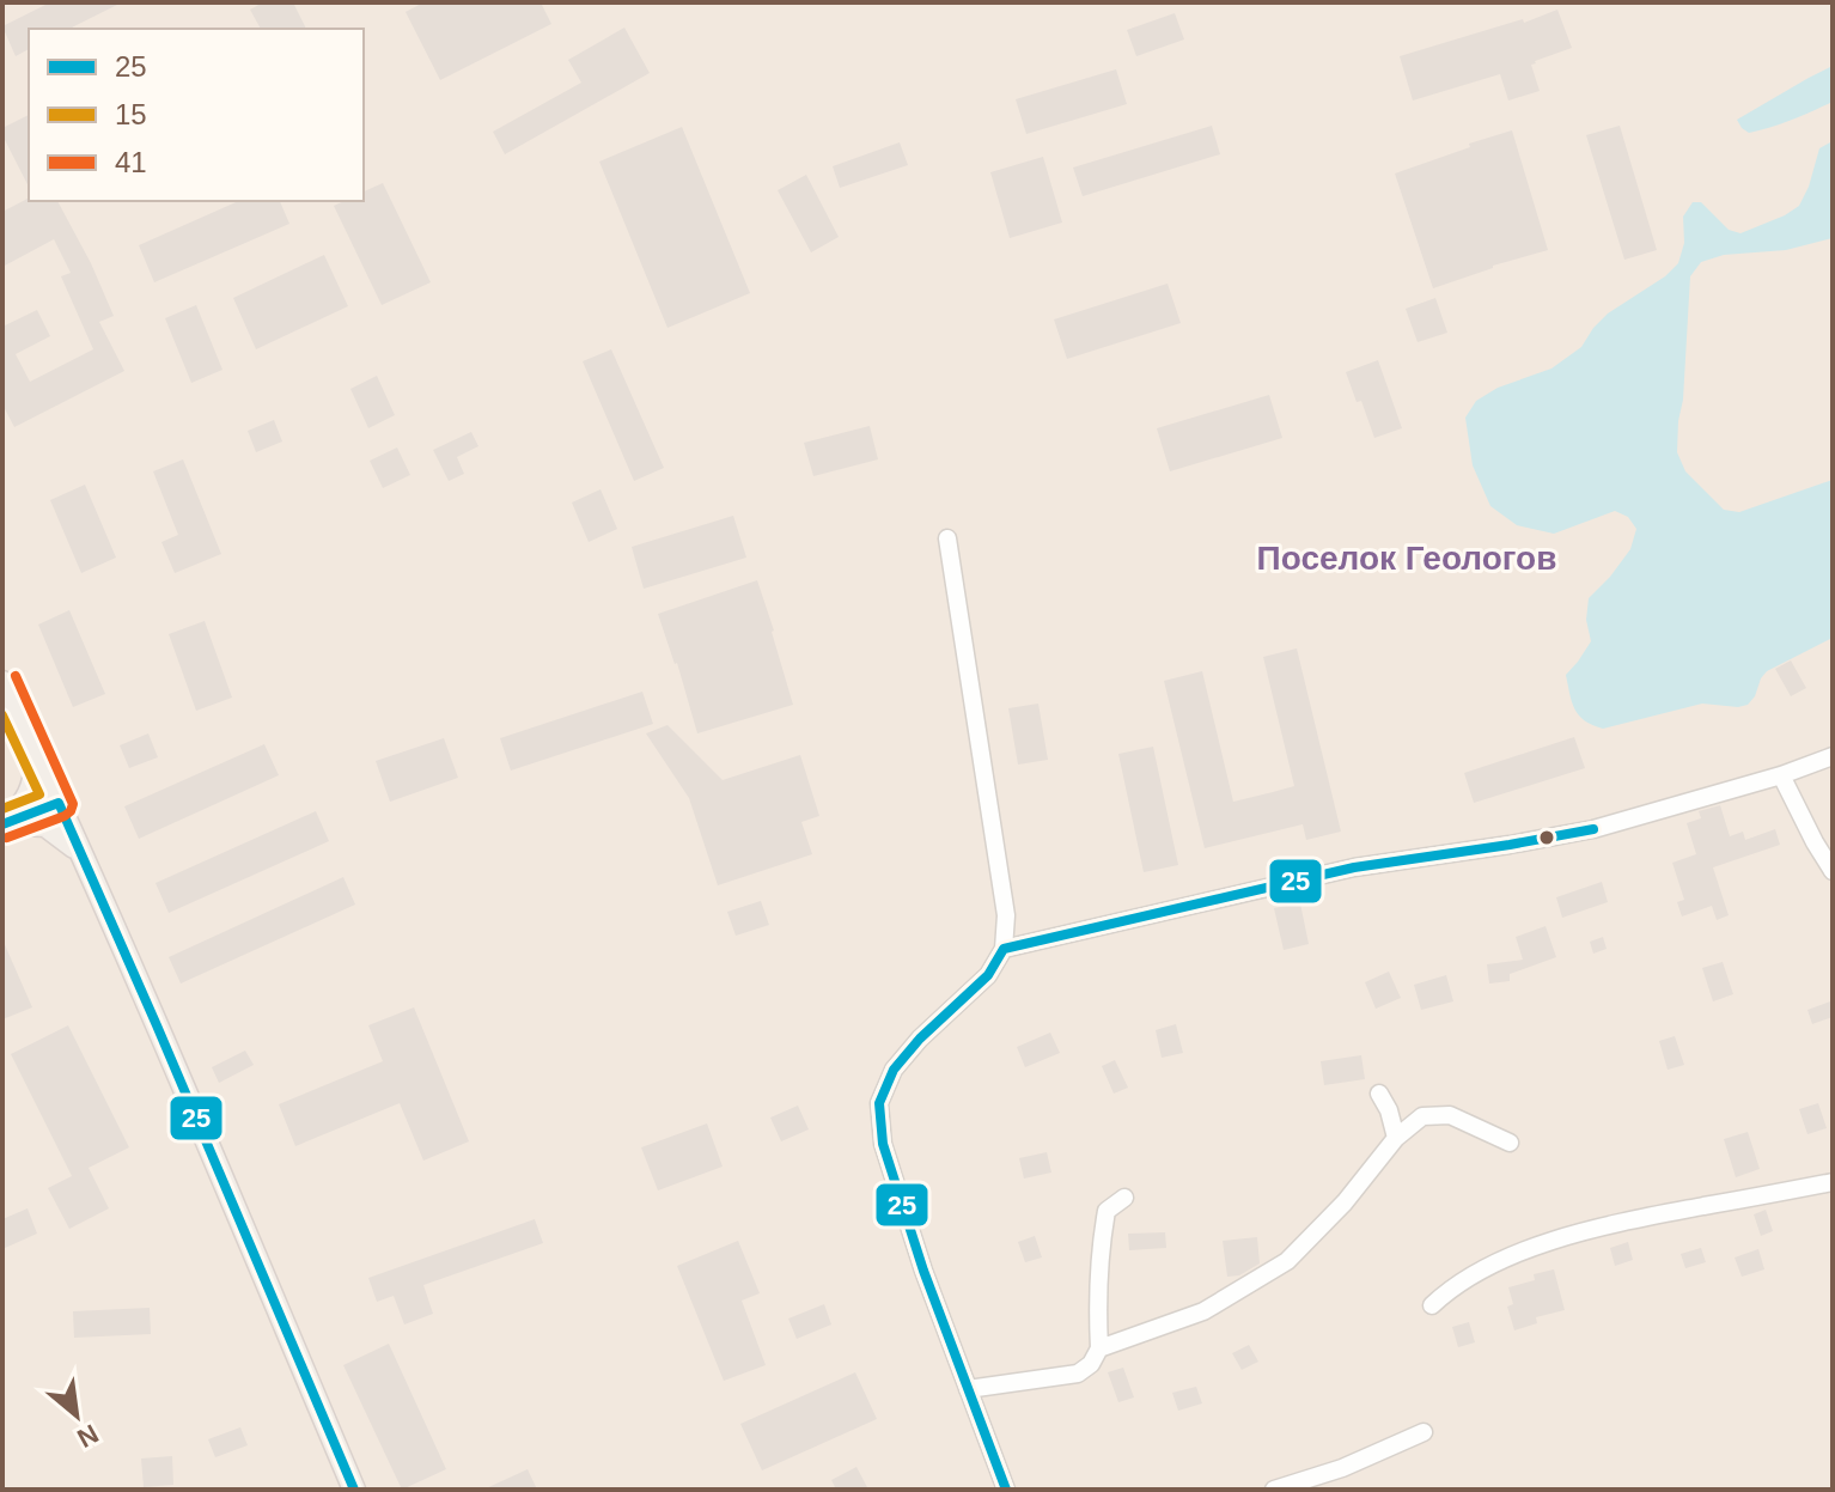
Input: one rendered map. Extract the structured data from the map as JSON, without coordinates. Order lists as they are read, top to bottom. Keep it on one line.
{"districts":["Поселок Геологов"],"lines":["transit line 41","transit line 15","transit line 25"],"legend":["25","15","41"],"north":"bottom right"}
